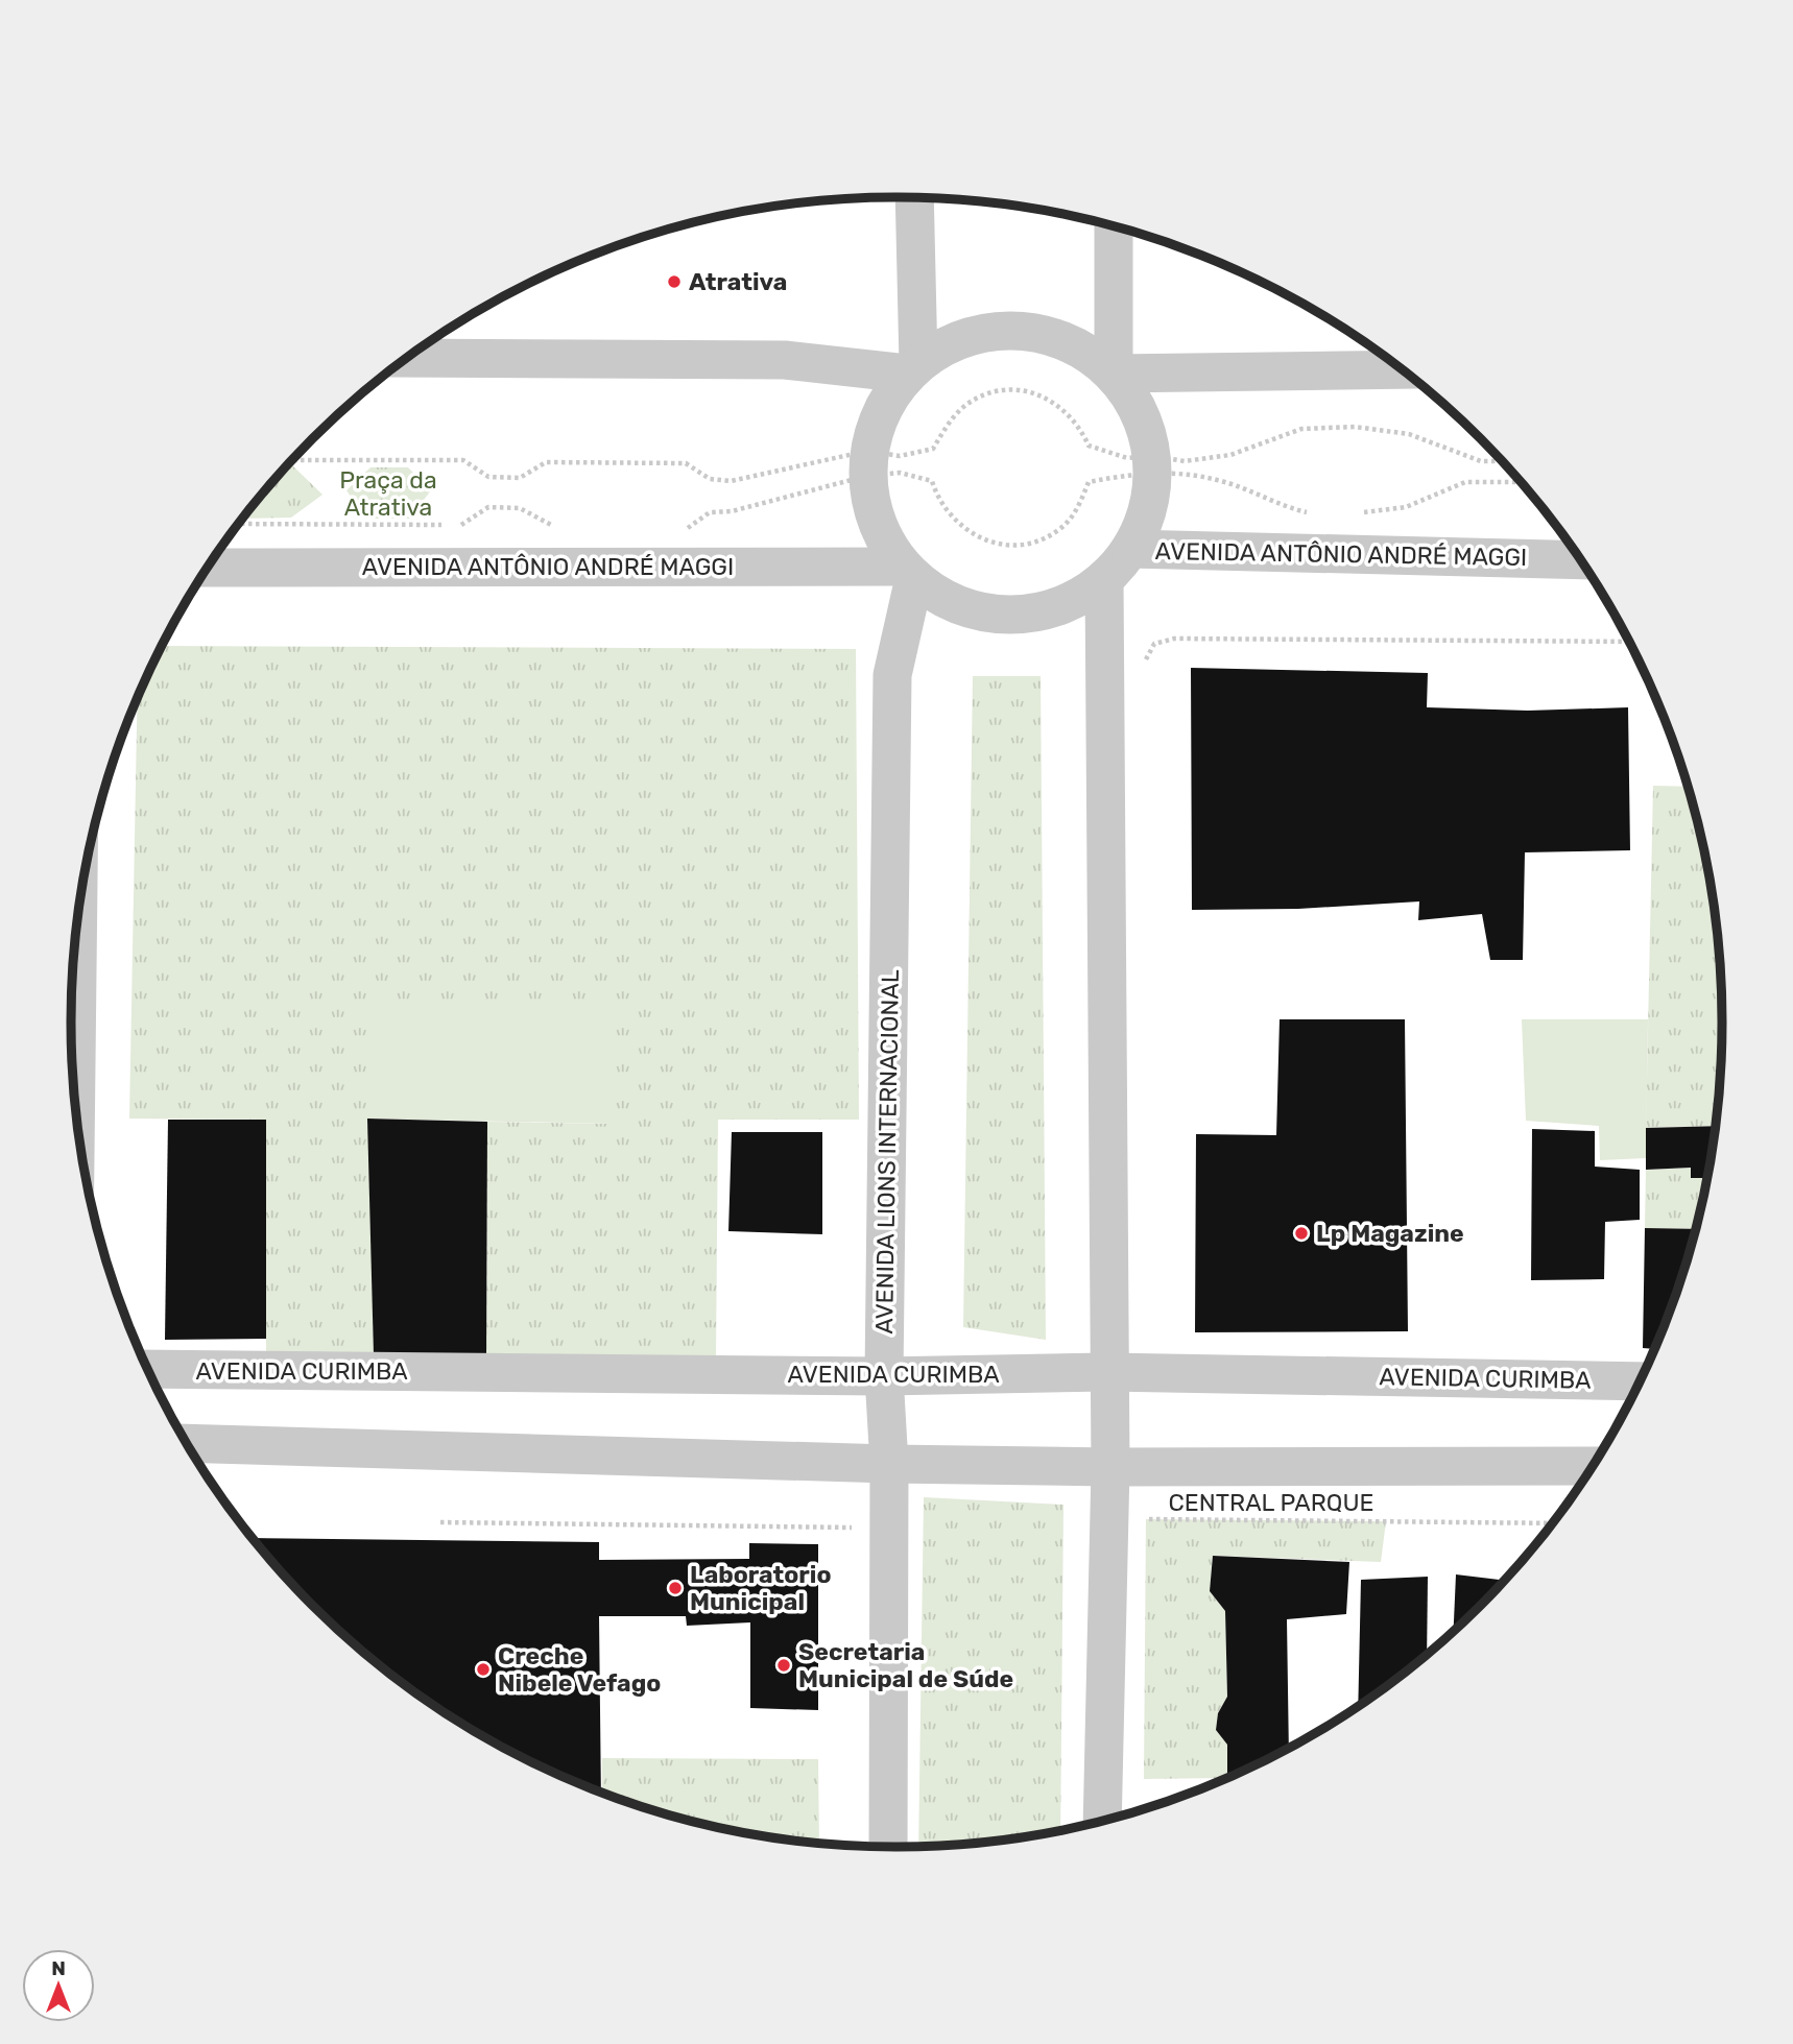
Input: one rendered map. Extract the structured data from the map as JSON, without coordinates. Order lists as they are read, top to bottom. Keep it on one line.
{"streets":{"street":["AVENIDA ANTÔNIO ANDRÉ MAGGI","AVENIDA LIONS INTERNACIONAL","AVENIDA CURIMBA"],"path":["CENTRAL PARQUE"]},"crossings":[["AVENIDA ANTÔNIO ANDRÉ MAGGI","AVENIDA LIONS INTERNACIONAL"],["AVENIDA LIONS INTERNACIONAL","AVENIDA CURIMBA"]],"parks":["Praça da Atrativa"],"places":["Atrativa","Lp Magazine","Laboratorio Municipal","Secretaria Municipal de Súde","Creche Nibele Vefago"],"north":"top"}
